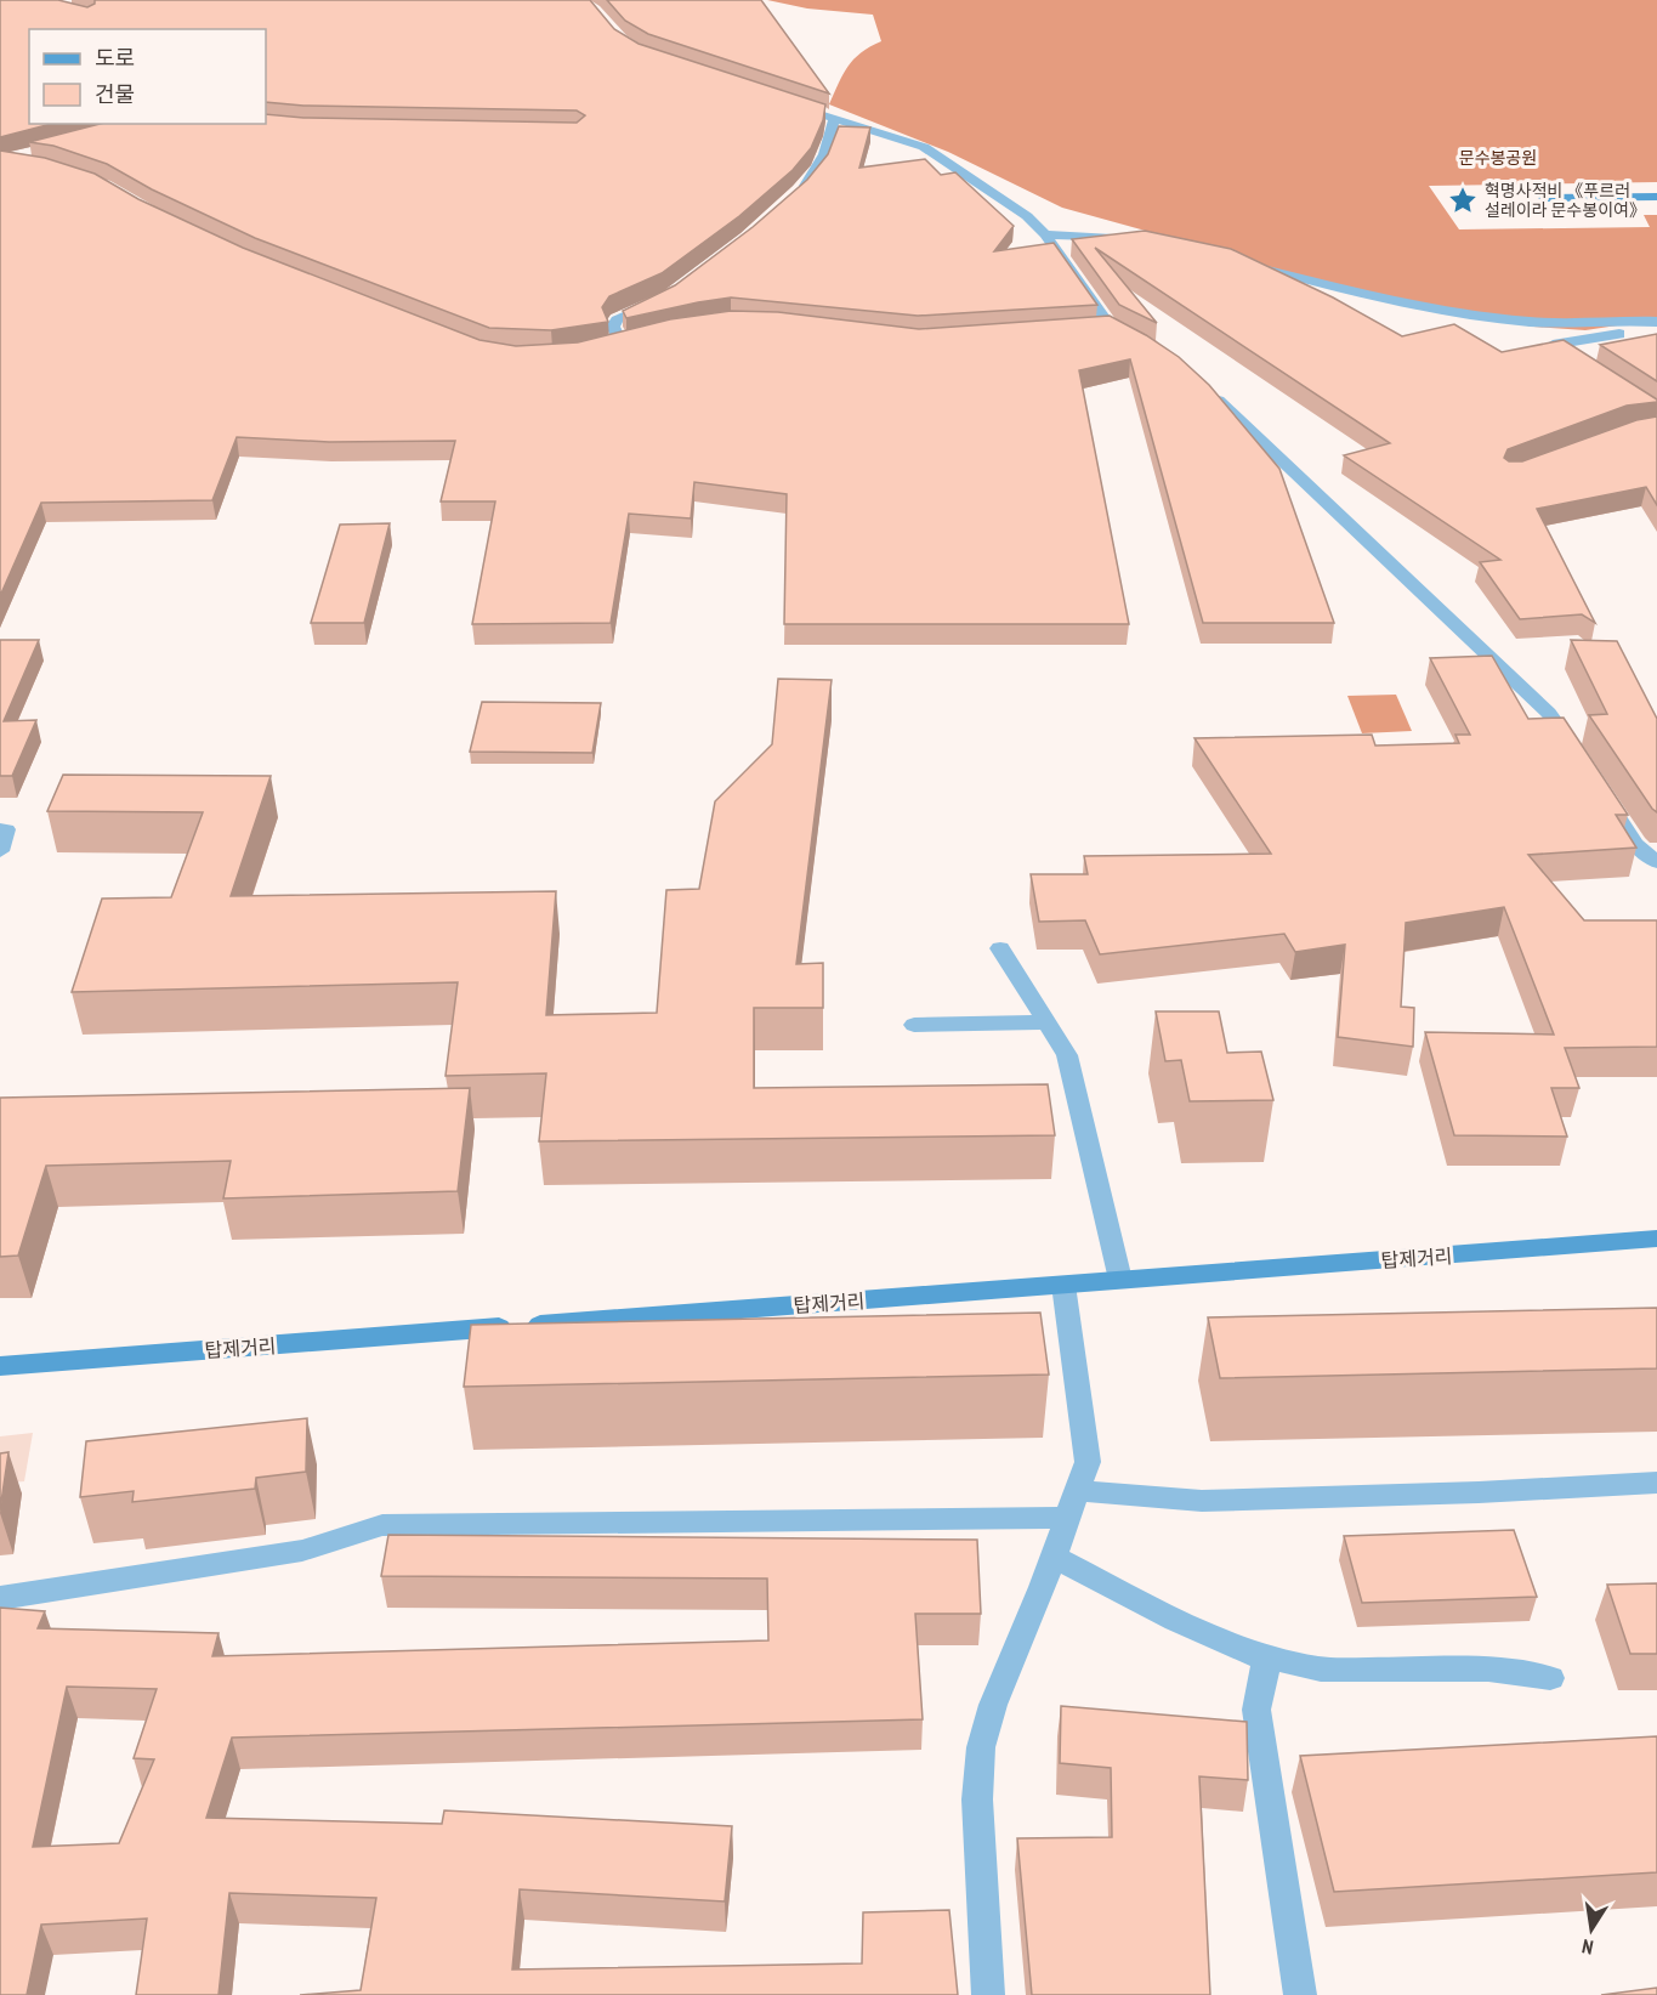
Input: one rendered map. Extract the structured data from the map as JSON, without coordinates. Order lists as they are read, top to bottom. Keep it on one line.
{"streets":{"main road":["탑제거리"]},"parks":["문수봉공원"],"places":{"place":["혁명사적비 《푸르러 설레이라 문수봉이여》"]},"legend":["도로","건물"],"north":"bottom"}
